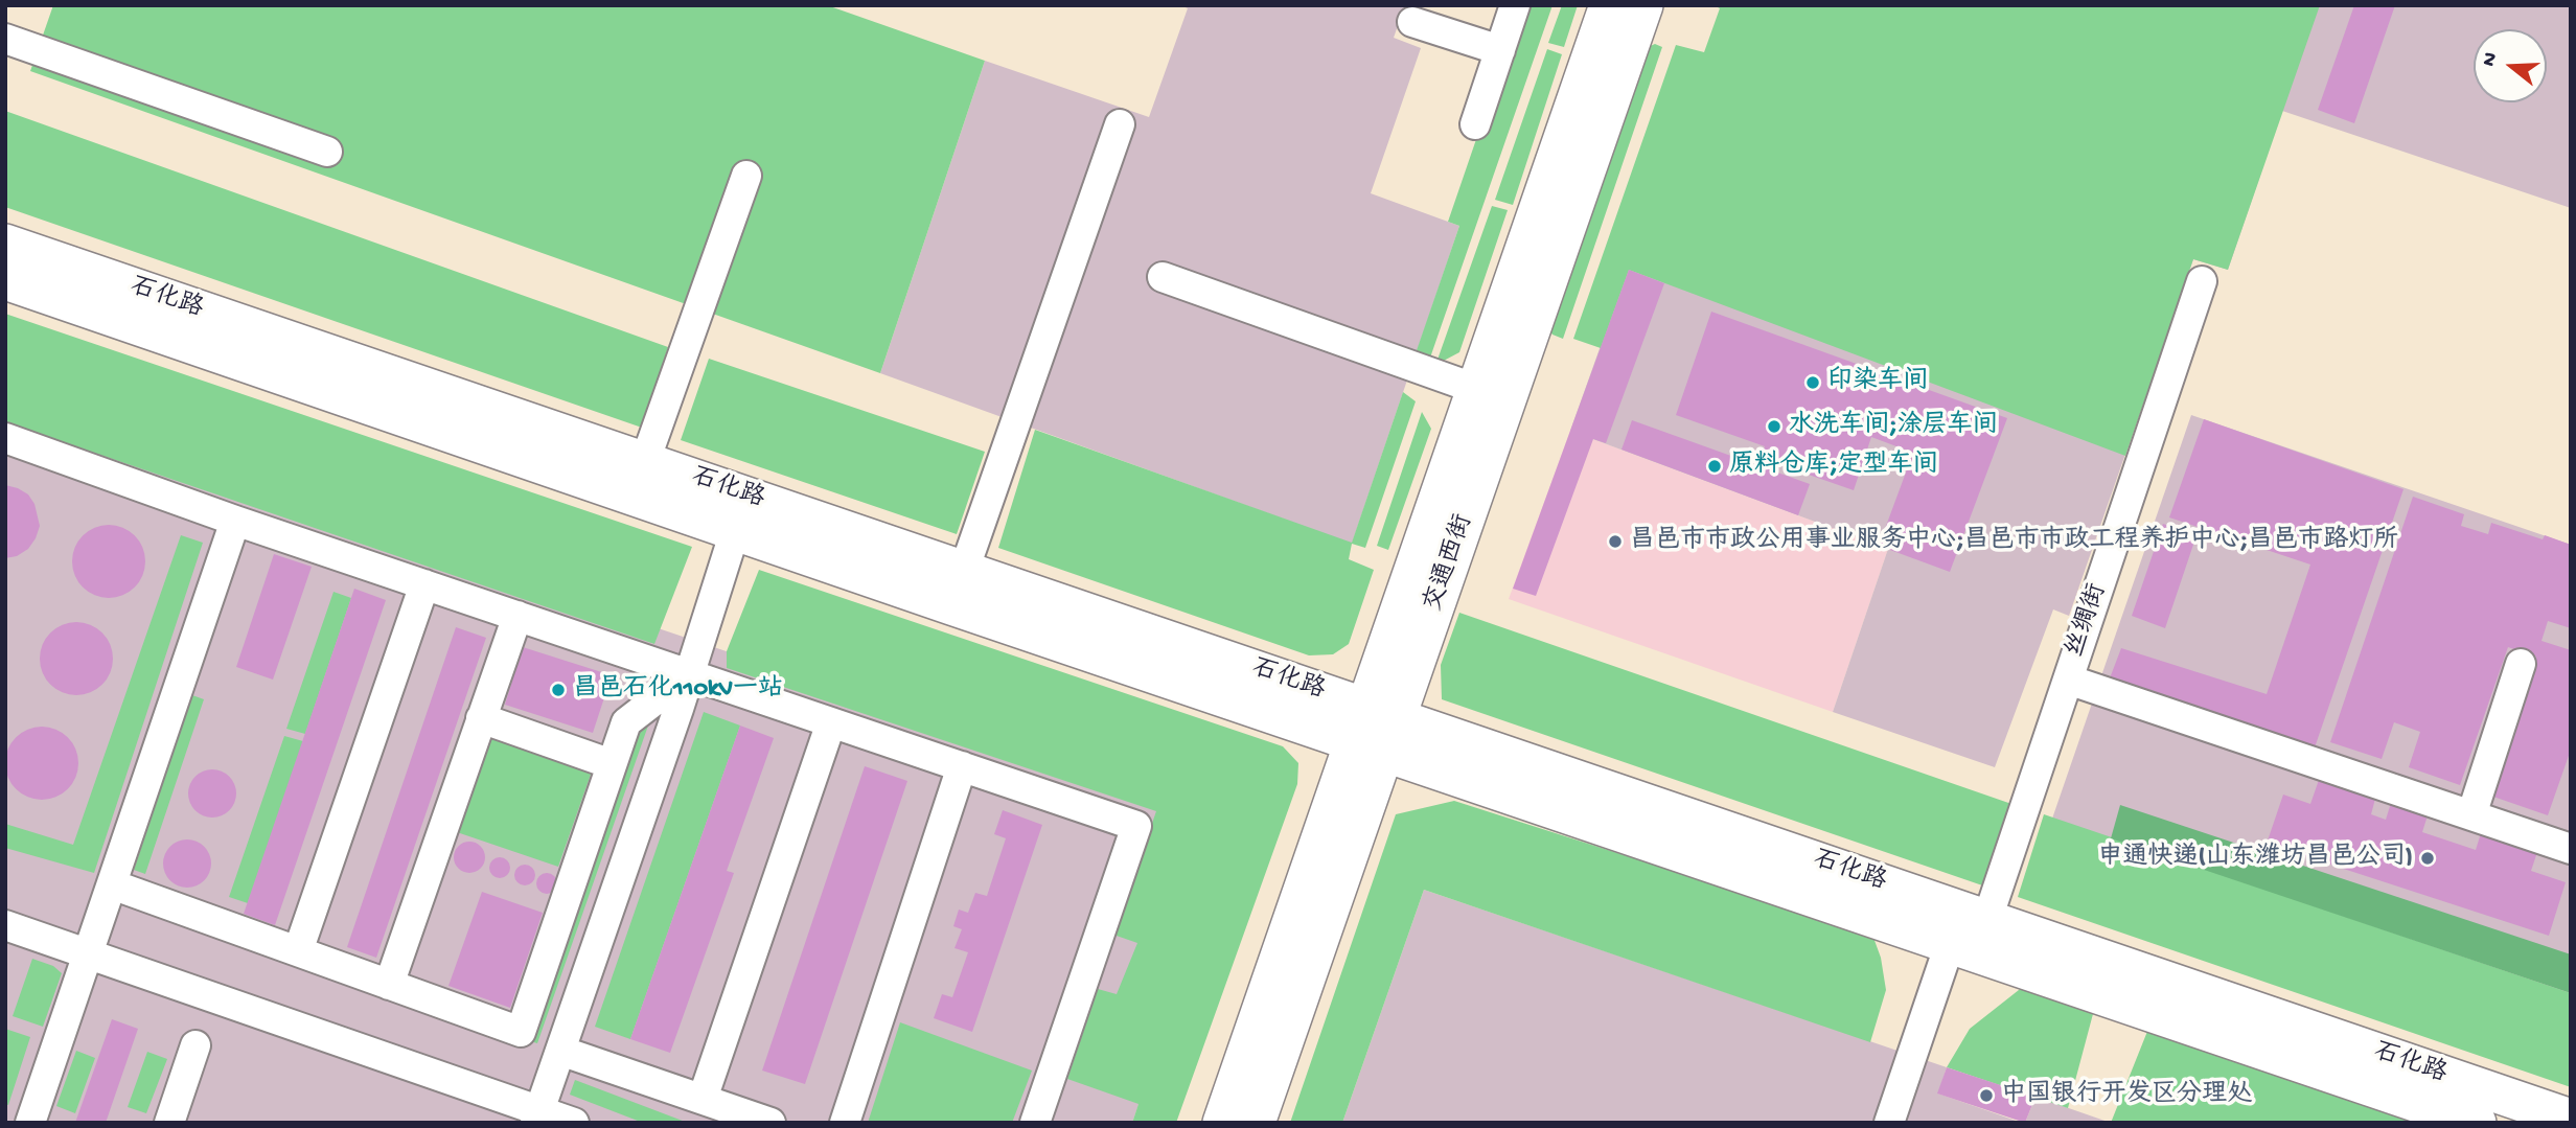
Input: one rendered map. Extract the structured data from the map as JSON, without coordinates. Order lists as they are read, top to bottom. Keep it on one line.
{"streets":{"main road":["石化路","交通西街"],"street":["丝绸街"]},"crossings":[["石化路","交通西街"],["石化路","丝绸街"]],"places":["印染车间","水洗车间;涂层车间","原料仓库;定型车间","昌邑市市政公用事业服务中心;昌邑市市政工程养护中心;昌邑市路灯所","昌邑石化110kV一站","申通快递(山东潍坊昌邑公司)","中国银行开发区分理处"],"north":"left"}
